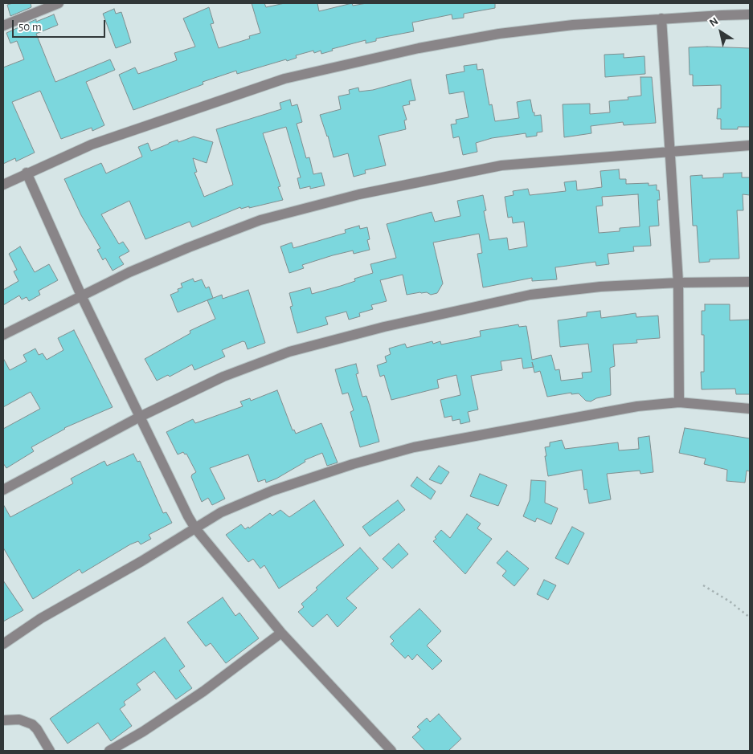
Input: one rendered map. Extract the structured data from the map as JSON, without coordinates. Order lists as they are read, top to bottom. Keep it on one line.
{"scale_bar":"50 m","north":"top left"}
